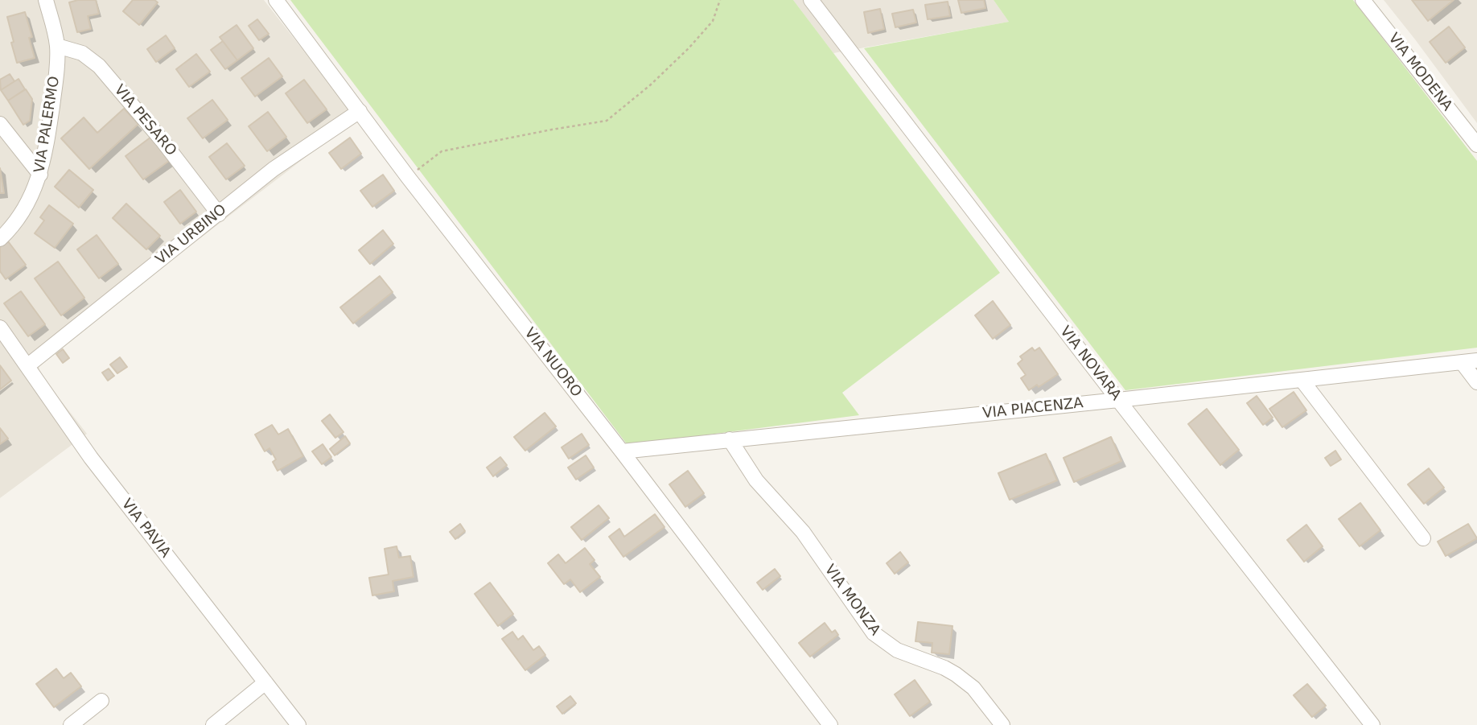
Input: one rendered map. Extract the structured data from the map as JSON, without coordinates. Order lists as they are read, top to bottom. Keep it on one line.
{"streets":{"street":["VIA MODENA","VIA PESARO","VIA PALERMO","VIA URBINO","VIA NUORO","VIA NOVARA","VIA PIACENZA","VIA PAVIA","VIA MONZA"]},"crossings":[["VIA PESARO","VIA PALERMO"],["VIA PESARO","VIA URBINO"],["VIA URBINO","VIA NUORO"],["VIA URBINO","VIA PAVIA"],["VIA NUORO","VIA PIACENZA"],["VIA NOVARA","VIA PIACENZA"],["VIA PIACENZA","VIA MONZA"]]}
